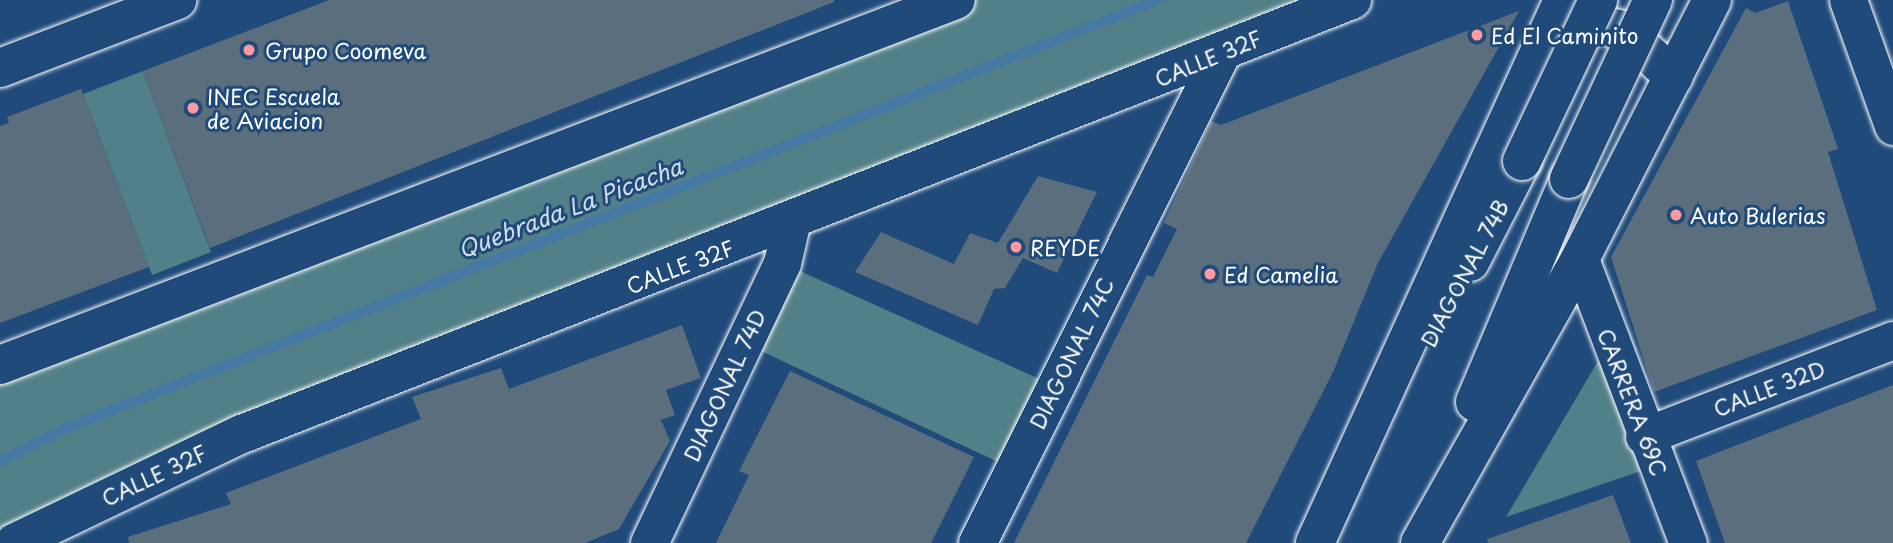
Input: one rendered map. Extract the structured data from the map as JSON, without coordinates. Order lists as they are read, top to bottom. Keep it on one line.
{"streets":{"main road":["CALLE 32F","DIAGONAL 74B"],"street":["DIAGONAL 74C","DIAGONAL 74D","CALLE 32D","CARRERA 69C"]},"crossings":[["CALLE 32F","DIAGONAL 74C"],["CALLE 32F","DIAGONAL 74D"],["CALLE 32D","CARRERA 69C"]],"water":["Quebrada La Picacha"],"places":["Ed El Caminito","Grupo Coomeva","INEC Escuela de Aviacion","Auto Bulerias","REYDE","Ed Camelia"]}
